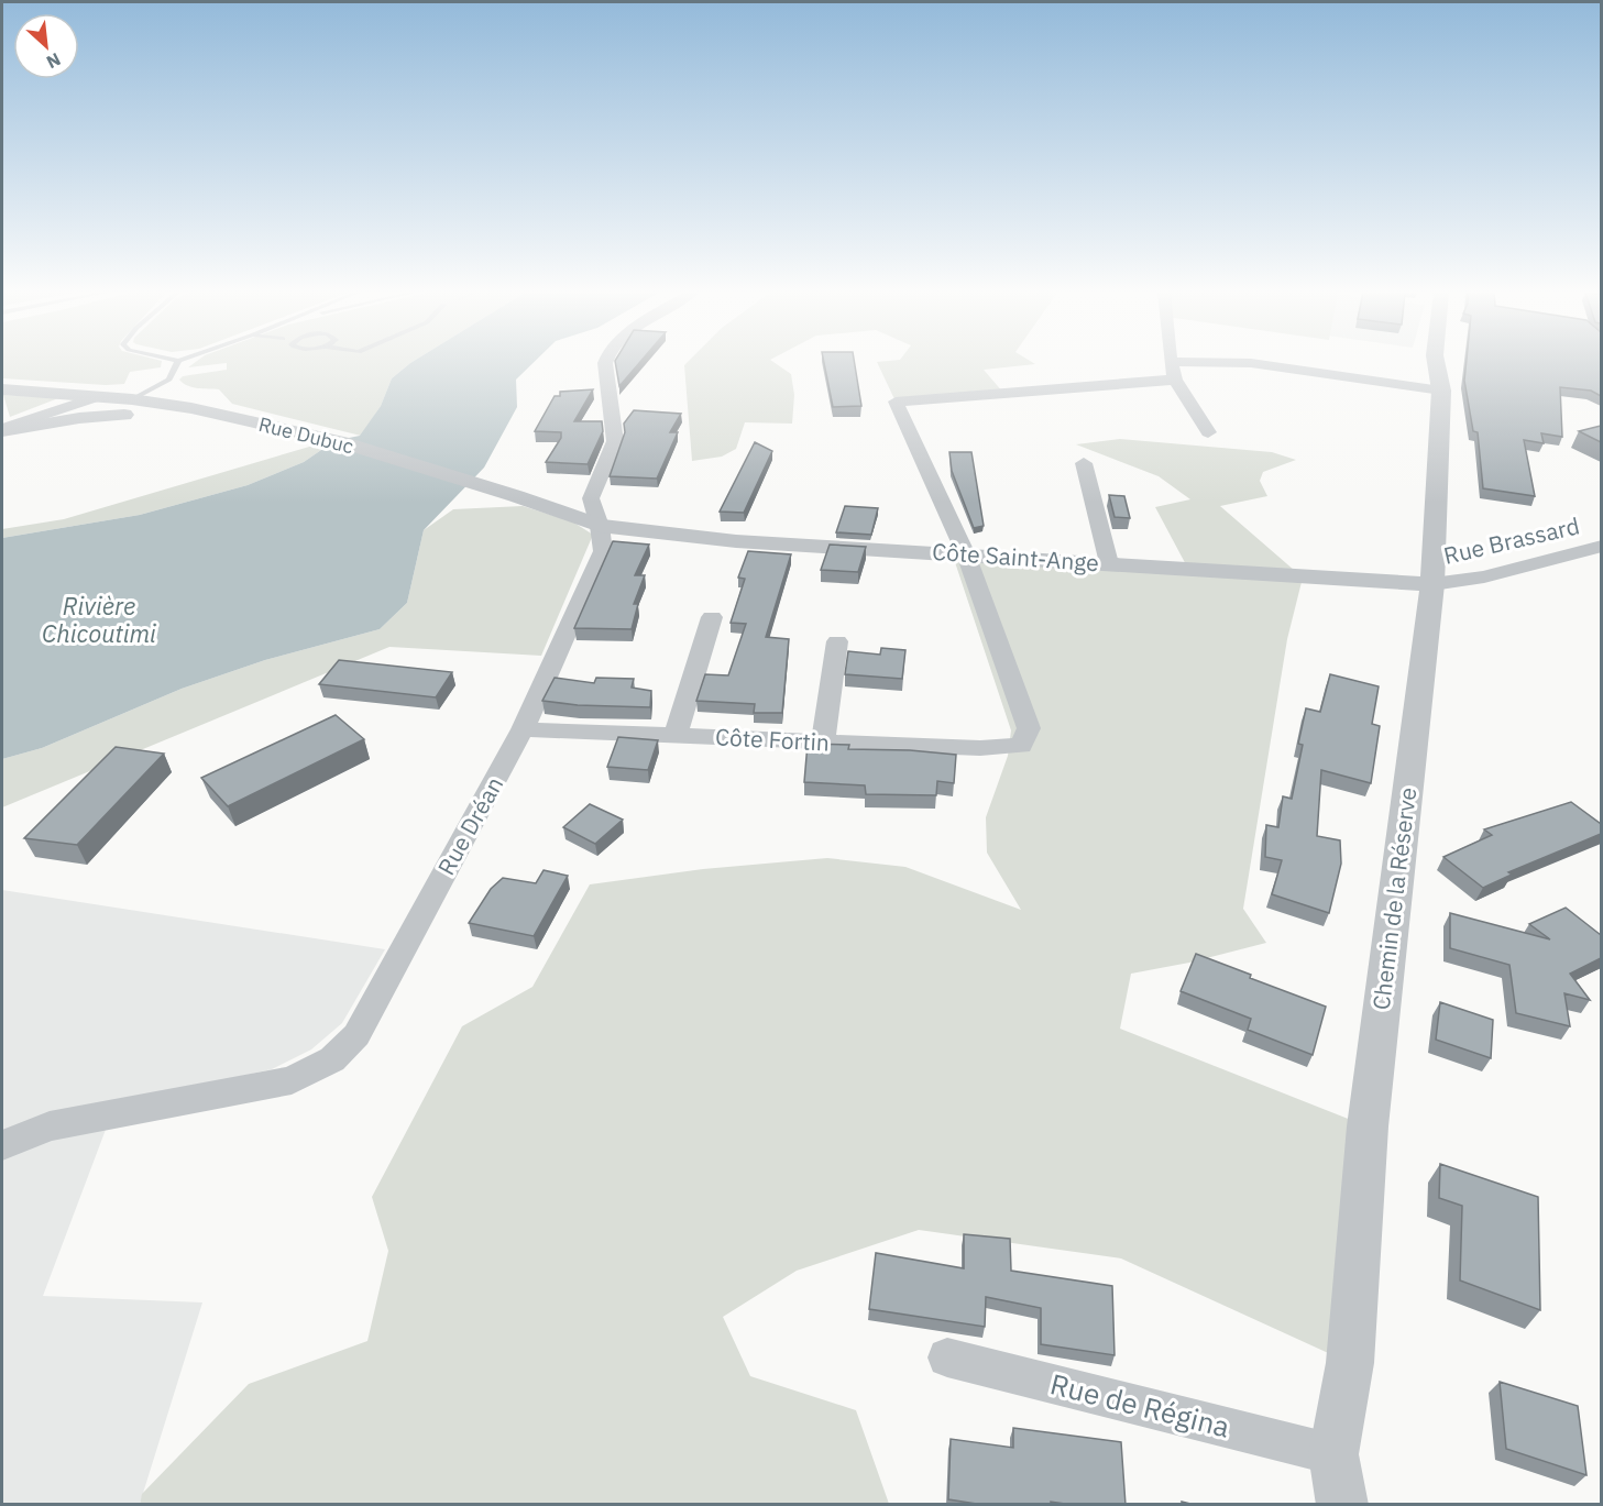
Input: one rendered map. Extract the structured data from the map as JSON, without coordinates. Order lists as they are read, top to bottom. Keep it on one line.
{"streets":{"street":["Rue Dubuc","Rue Brassard","Côte Saint-Ange","Côte Fortin","Rue Dréan","Chemin de la Réserve","Rue de Régina"]},"crossings":[["Rue Dubuc","Côte Saint-Ange"],["Rue Dubuc","Rue Dréan"],["Rue Brassard","Côte Saint-Ange"],["Rue Brassard","Chemin de la Réserve"],["Côte Saint-Ange","Côte Fortin"],["Côte Saint-Ange","Rue Dréan"],["Côte Saint-Ange","Chemin de la Réserve"],["Côte Fortin","Rue Dréan"],["Chemin de la Réserve","Rue de Régina"]],"water":["Rivière Chicoutimi"],"north":"bottom right"}
